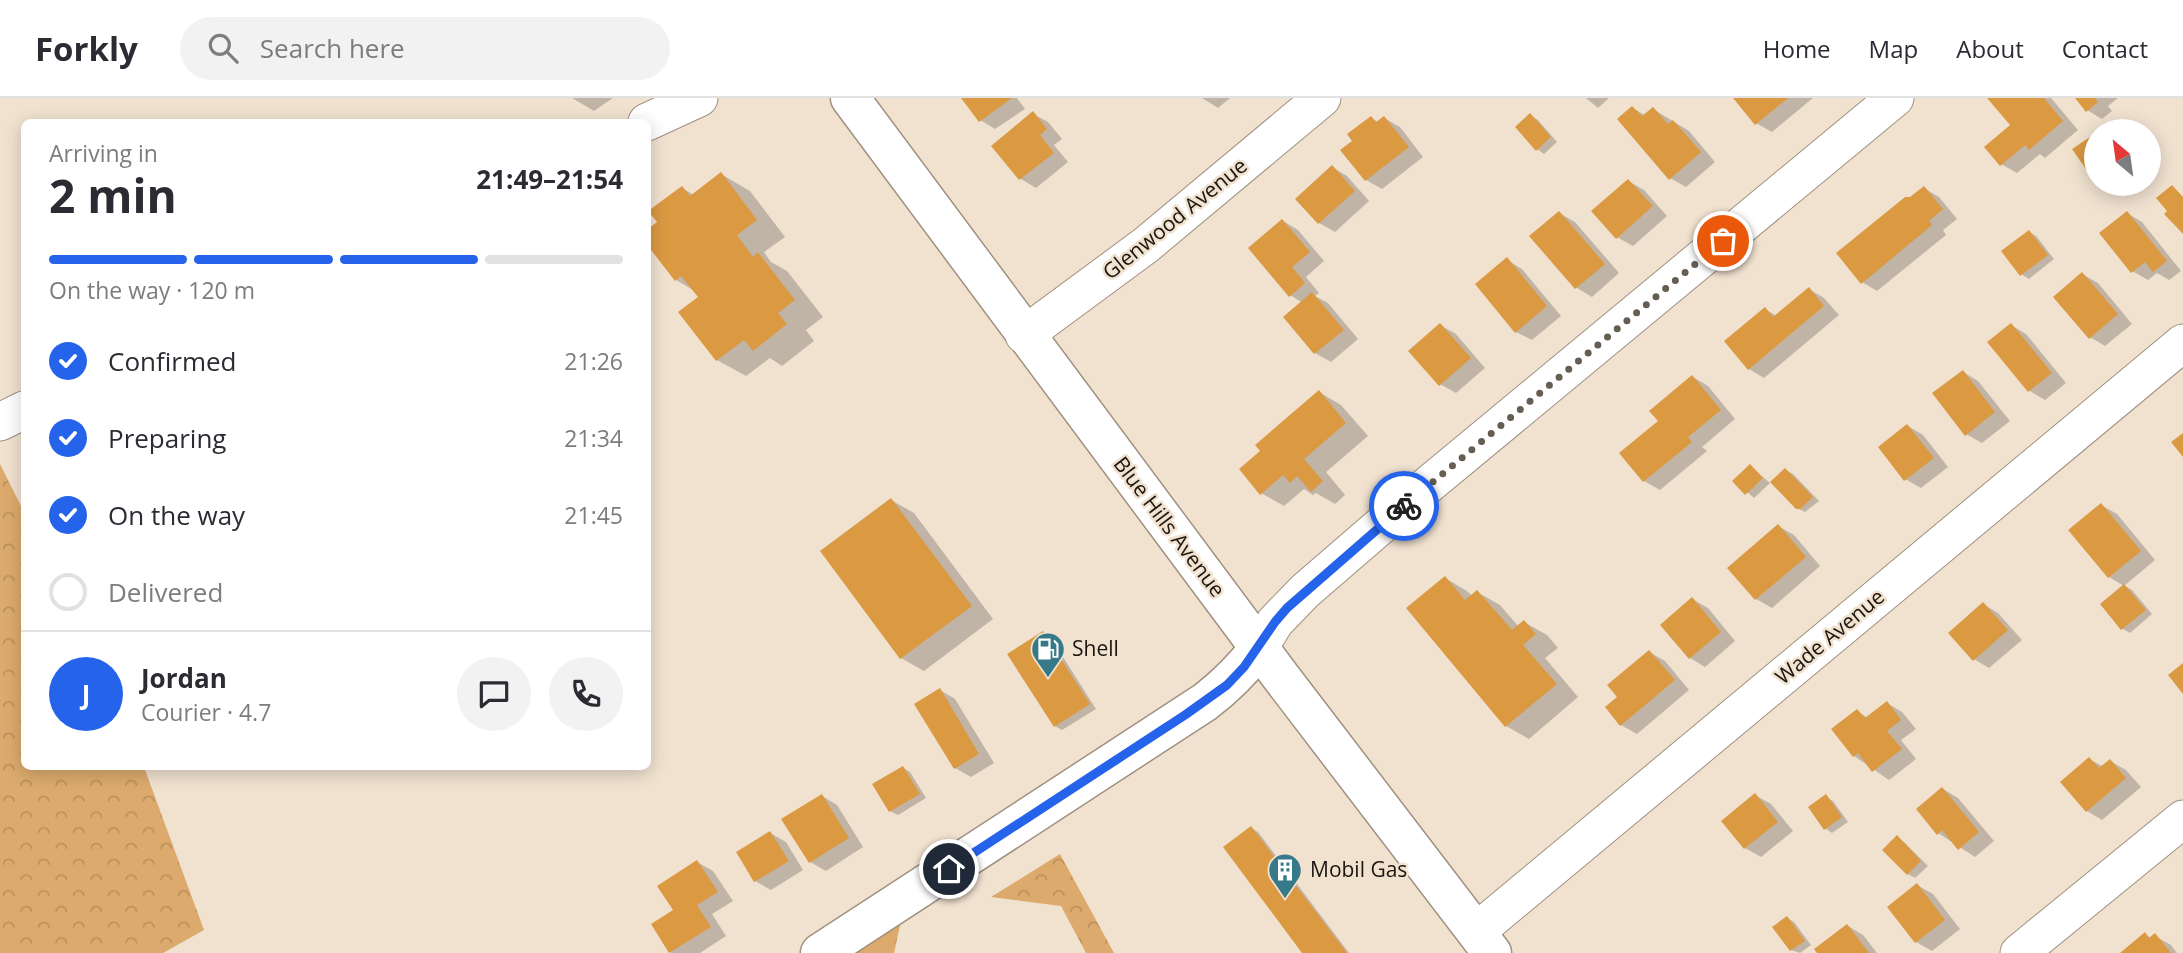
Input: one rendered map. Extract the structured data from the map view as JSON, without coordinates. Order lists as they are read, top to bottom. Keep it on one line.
{"streets":{"main road":["Blue Hills Avenue"],"street":["Glenwood Avenue","Wade Avenue"]},"crossings":[["Glenwood Avenue","Blue Hills Avenue"],["Blue Hills Avenue","Wade Avenue"]],"places":{"fuel station":["Shell"],"building":["Mobil Gas"]},"north":"top left","page":{"header":"Forkly","search":"Search here","nav":["Home","Map","About","Contact"],"heading":["2 min","Arriving in","21:49–21:54"],"panel":["Jordan","Courier · 4.7"],"bar":"On the way · 120 m","list":[["Confirmed","21:26"],["Preparing","21:34"],["On the way","21:45"],"Delivered"],"round":"J"}}
